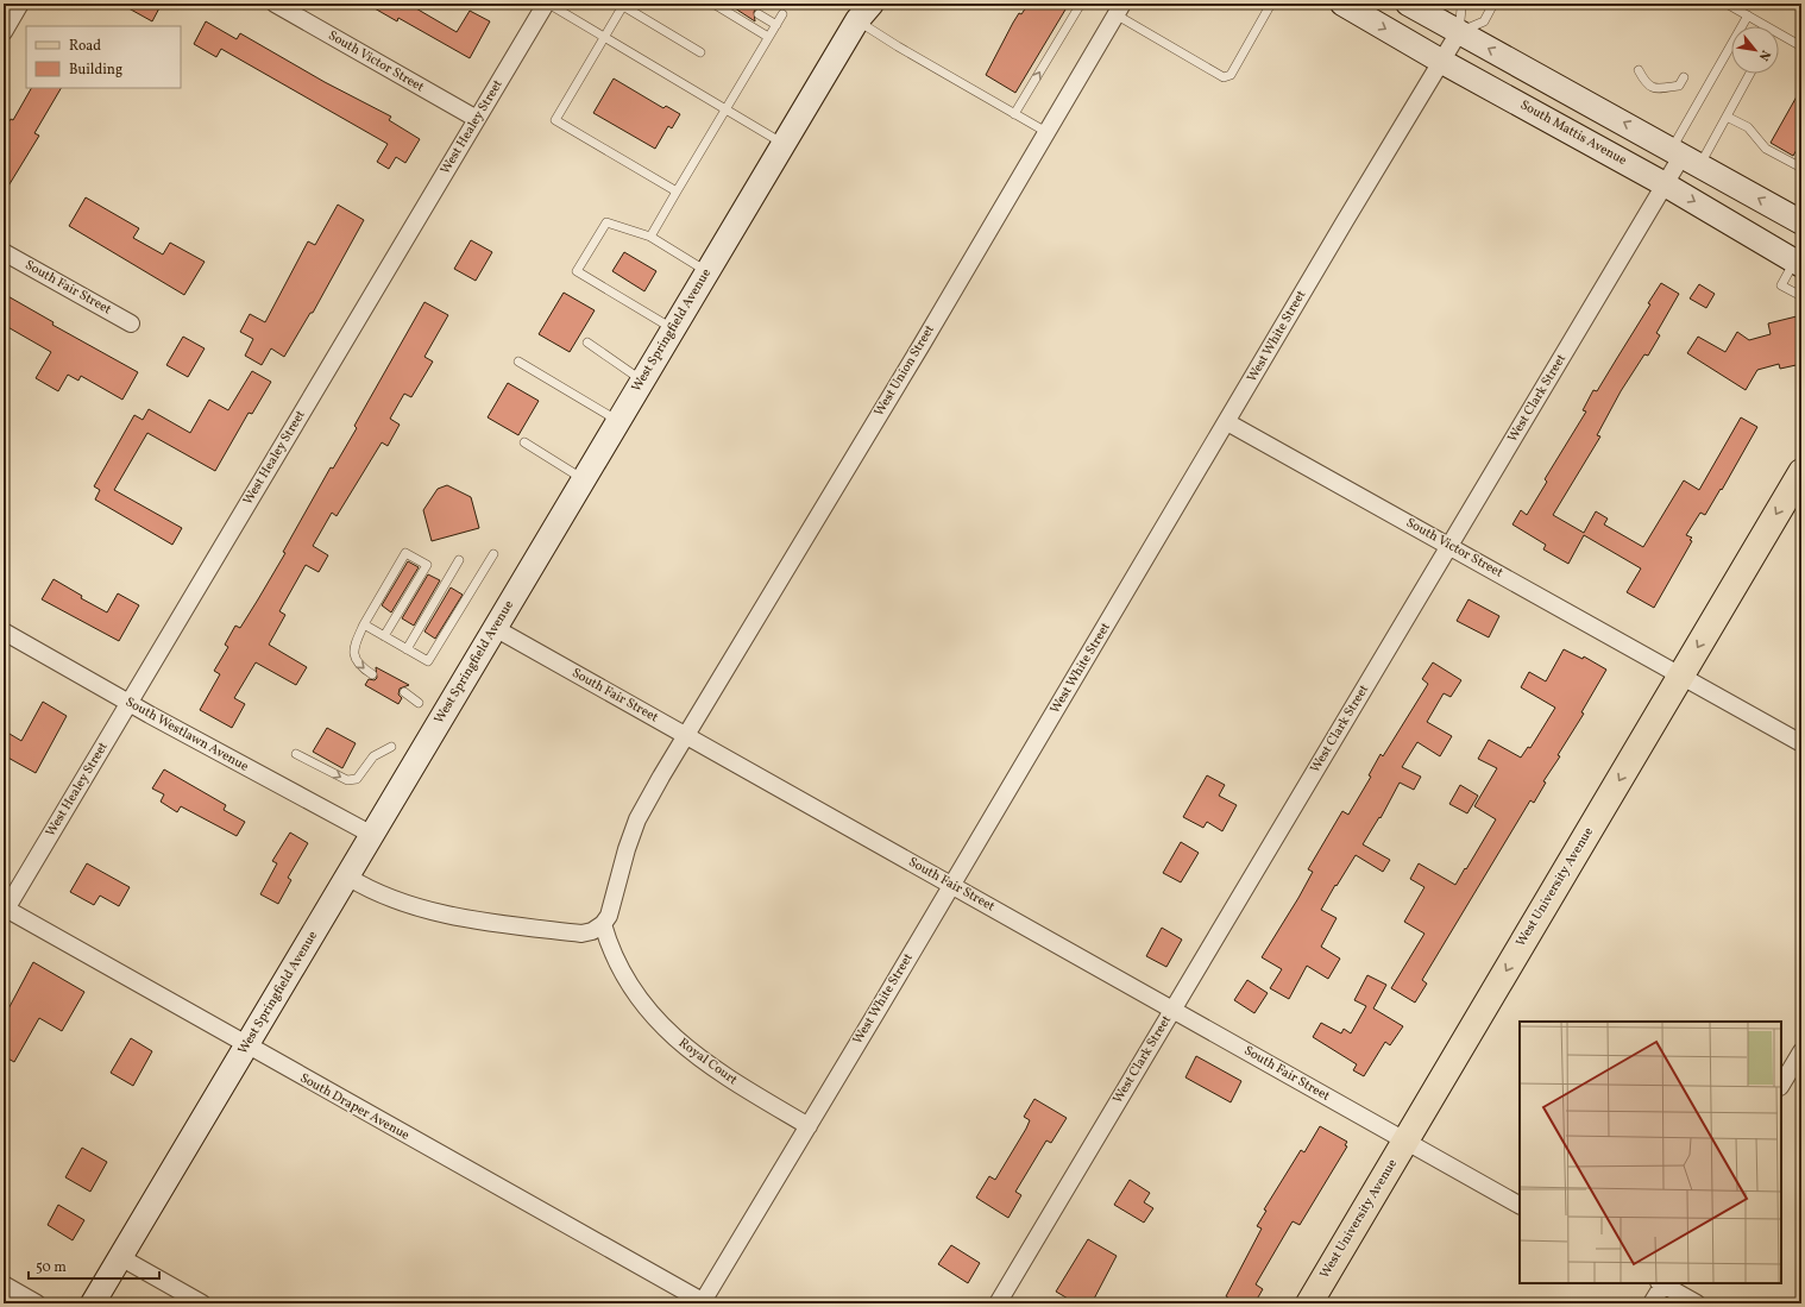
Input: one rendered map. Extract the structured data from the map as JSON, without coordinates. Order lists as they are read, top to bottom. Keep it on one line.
{"streets":{"main road":["South Mattis Avenue","West Springfield Avenue","West University Avenue"],"street":["South Victor Street","West Healey Street","South Fair Street","West White Street","West Union Street","West Clark Street","South Westlawn Avenue","Royal Court","South Draper Avenue"]},"crossings":[["South Victor Street","West Healey Street"],["South Victor Street","West White Street"],["South Victor Street","West Clark Street"],["South Victor Street","West University Avenue"],["West Healey Street","South Westlawn Avenue"],["West Healey Street","South Draper Avenue"],["South Mattis Avenue","West White Street"],["South Mattis Avenue","West Clark Street"],["South Fair Street","West Springfield Avenue"],["South Fair Street","West White Street"],["South Fair Street","West Union Street"],["South Fair Street","West Clark Street"],["South Fair Street","West University Avenue"],["West Springfield Avenue","South Westlawn Avenue"],["West Springfield Avenue","South Draper Avenue"],["West White Street","Royal Court"],["West White Street","South Draper Avenue"]],"one_way":["West University Avenue"],"legend":["Road","Building"],"scale_bar":"50 m","north":"bottom right"}
